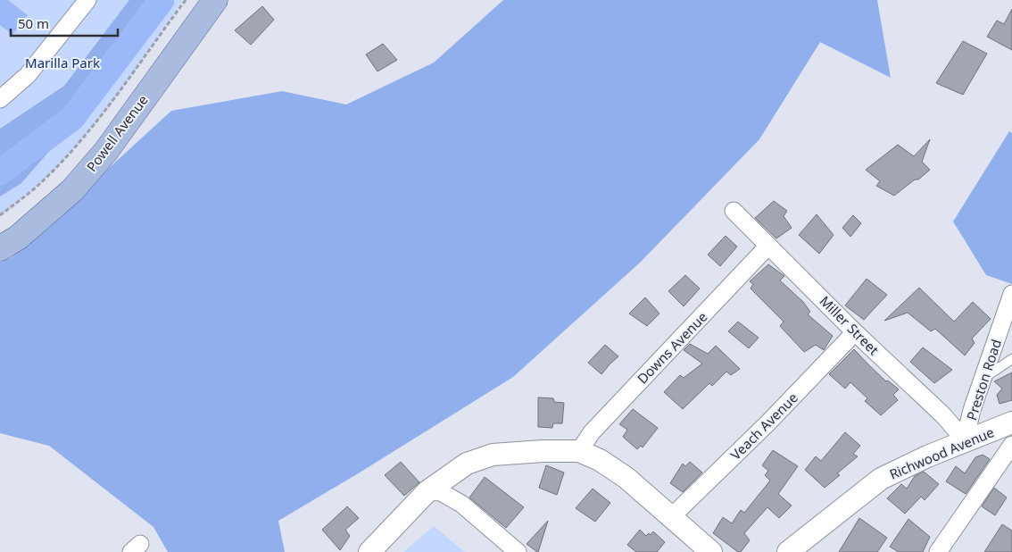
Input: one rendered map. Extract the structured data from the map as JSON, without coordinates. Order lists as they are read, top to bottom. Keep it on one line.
{"streets":{"main road":["Powell Avenue"],"street":["Miller Street","Downs Avenue","Preston Road","Veach Avenue","Richwood Avenue"]},"crossings":[["Miller Street","Downs Avenue"],["Miller Street","Preston Road"],["Miller Street","Veach Avenue"],["Miller Street","Richwood Avenue"],["Preston Road","Richwood Avenue"]],"parks":["Marilla Park"],"scale_bar":"50 m"}
